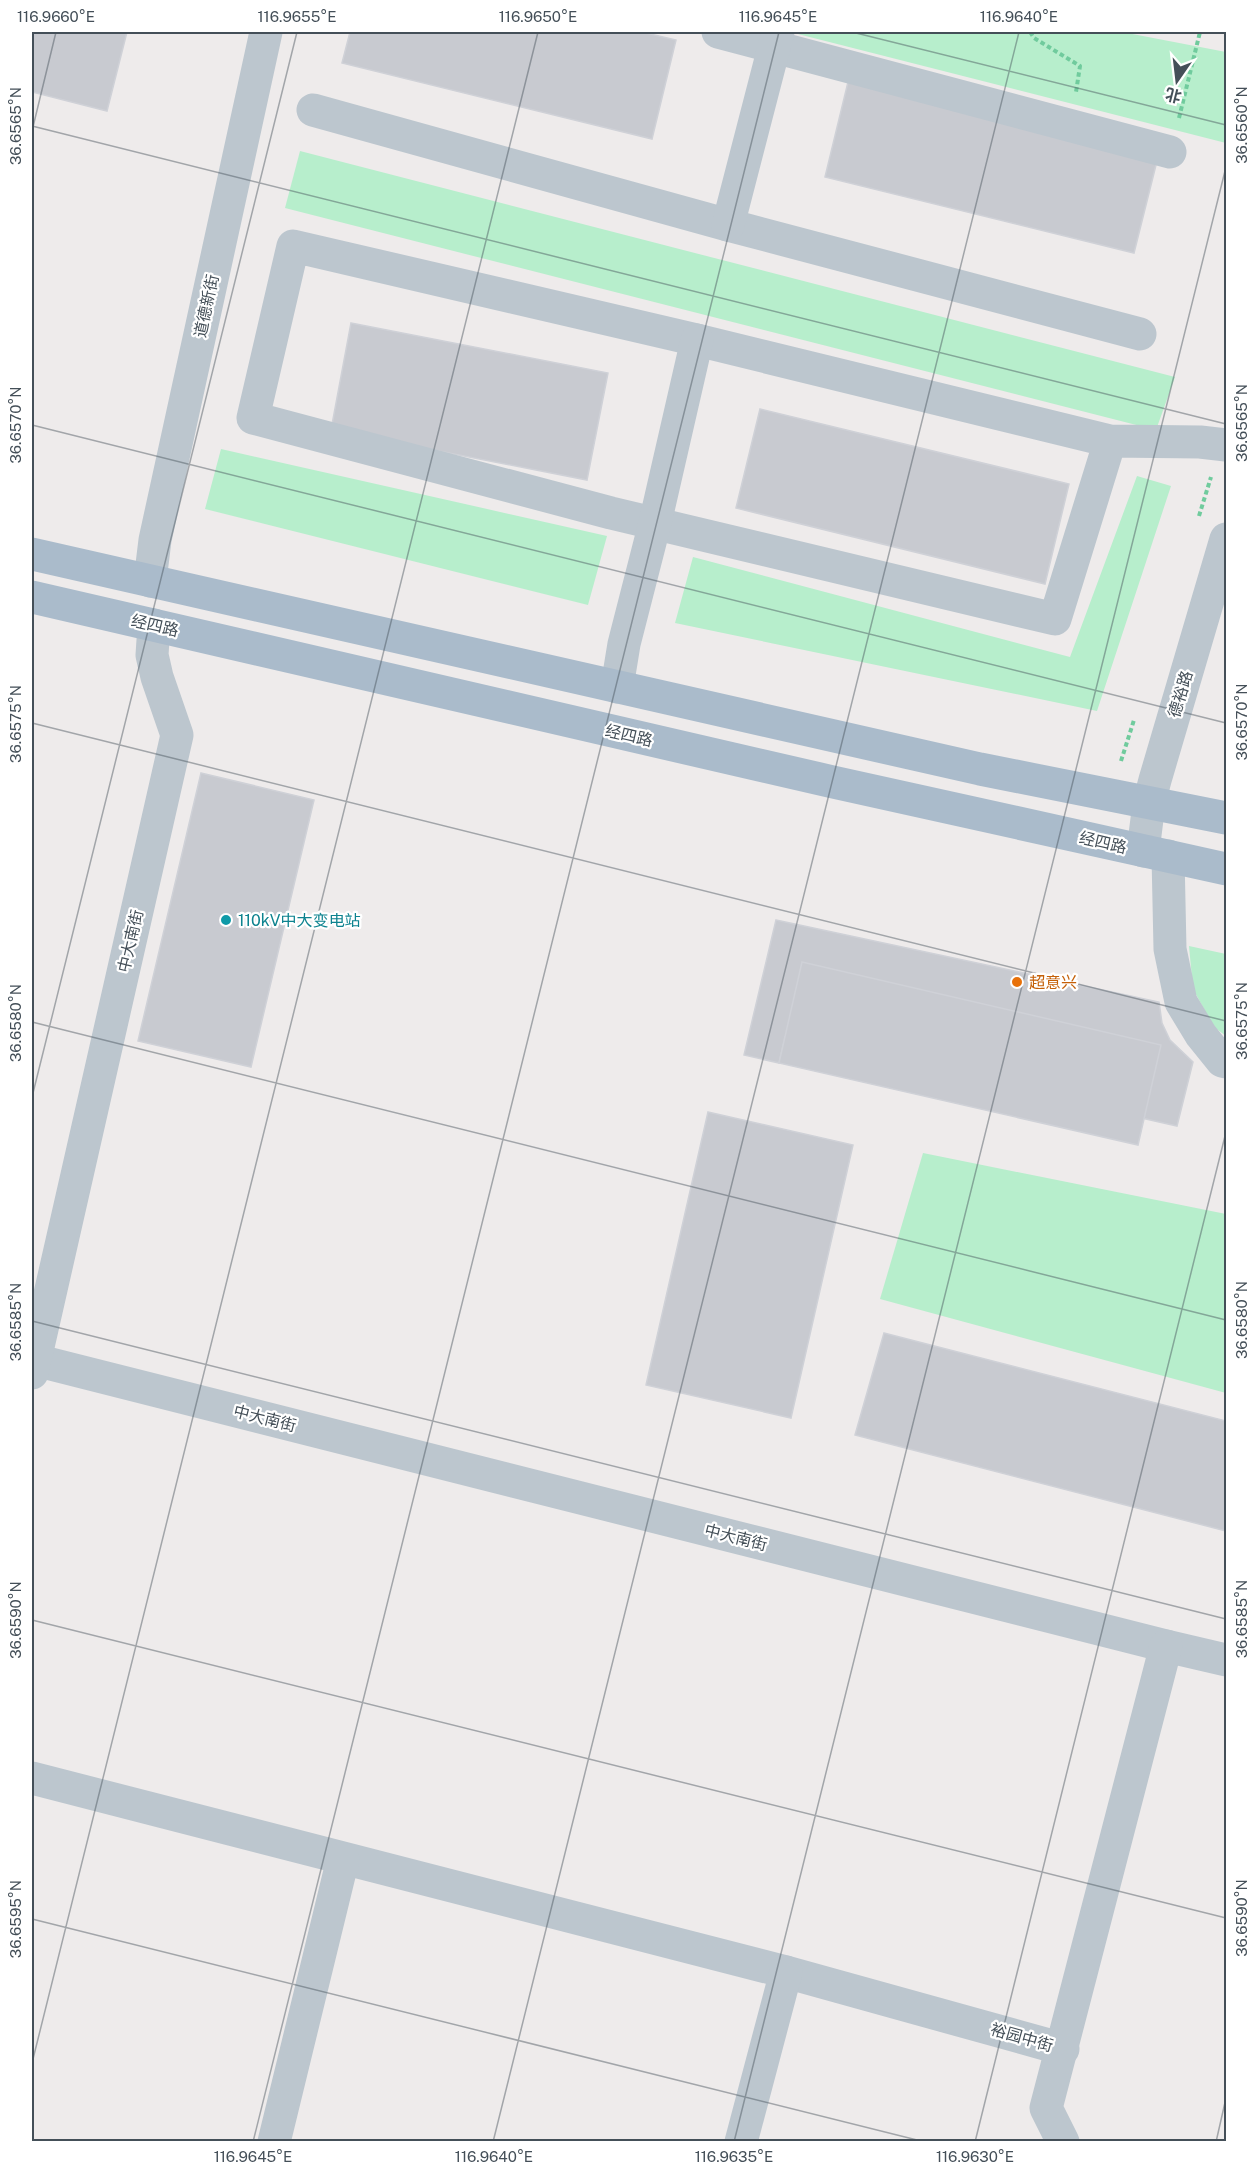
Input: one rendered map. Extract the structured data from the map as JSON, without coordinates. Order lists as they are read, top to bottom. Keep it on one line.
{"streets":{"main road":["经四路"],"street":["道德新街","德裕路","中大南街","裕园中街"]},"crossings":[["经四路","德裕路"],["经四路","中大南街"],["中大南街","裕园中街"]],"places":["110kV中大变电站","超意兴"],"north":"bottom","coordinates":["116.9660°E","116.9655°E","116.9650°E","116.9645°E","116.9640°E","36.6560°N","36.6565°N","36.6570°N","36.6575°N","36.6580°N","36.6585°N","36.6590°N","36.6595°N","116.9635°E","116.9630°E"]}
